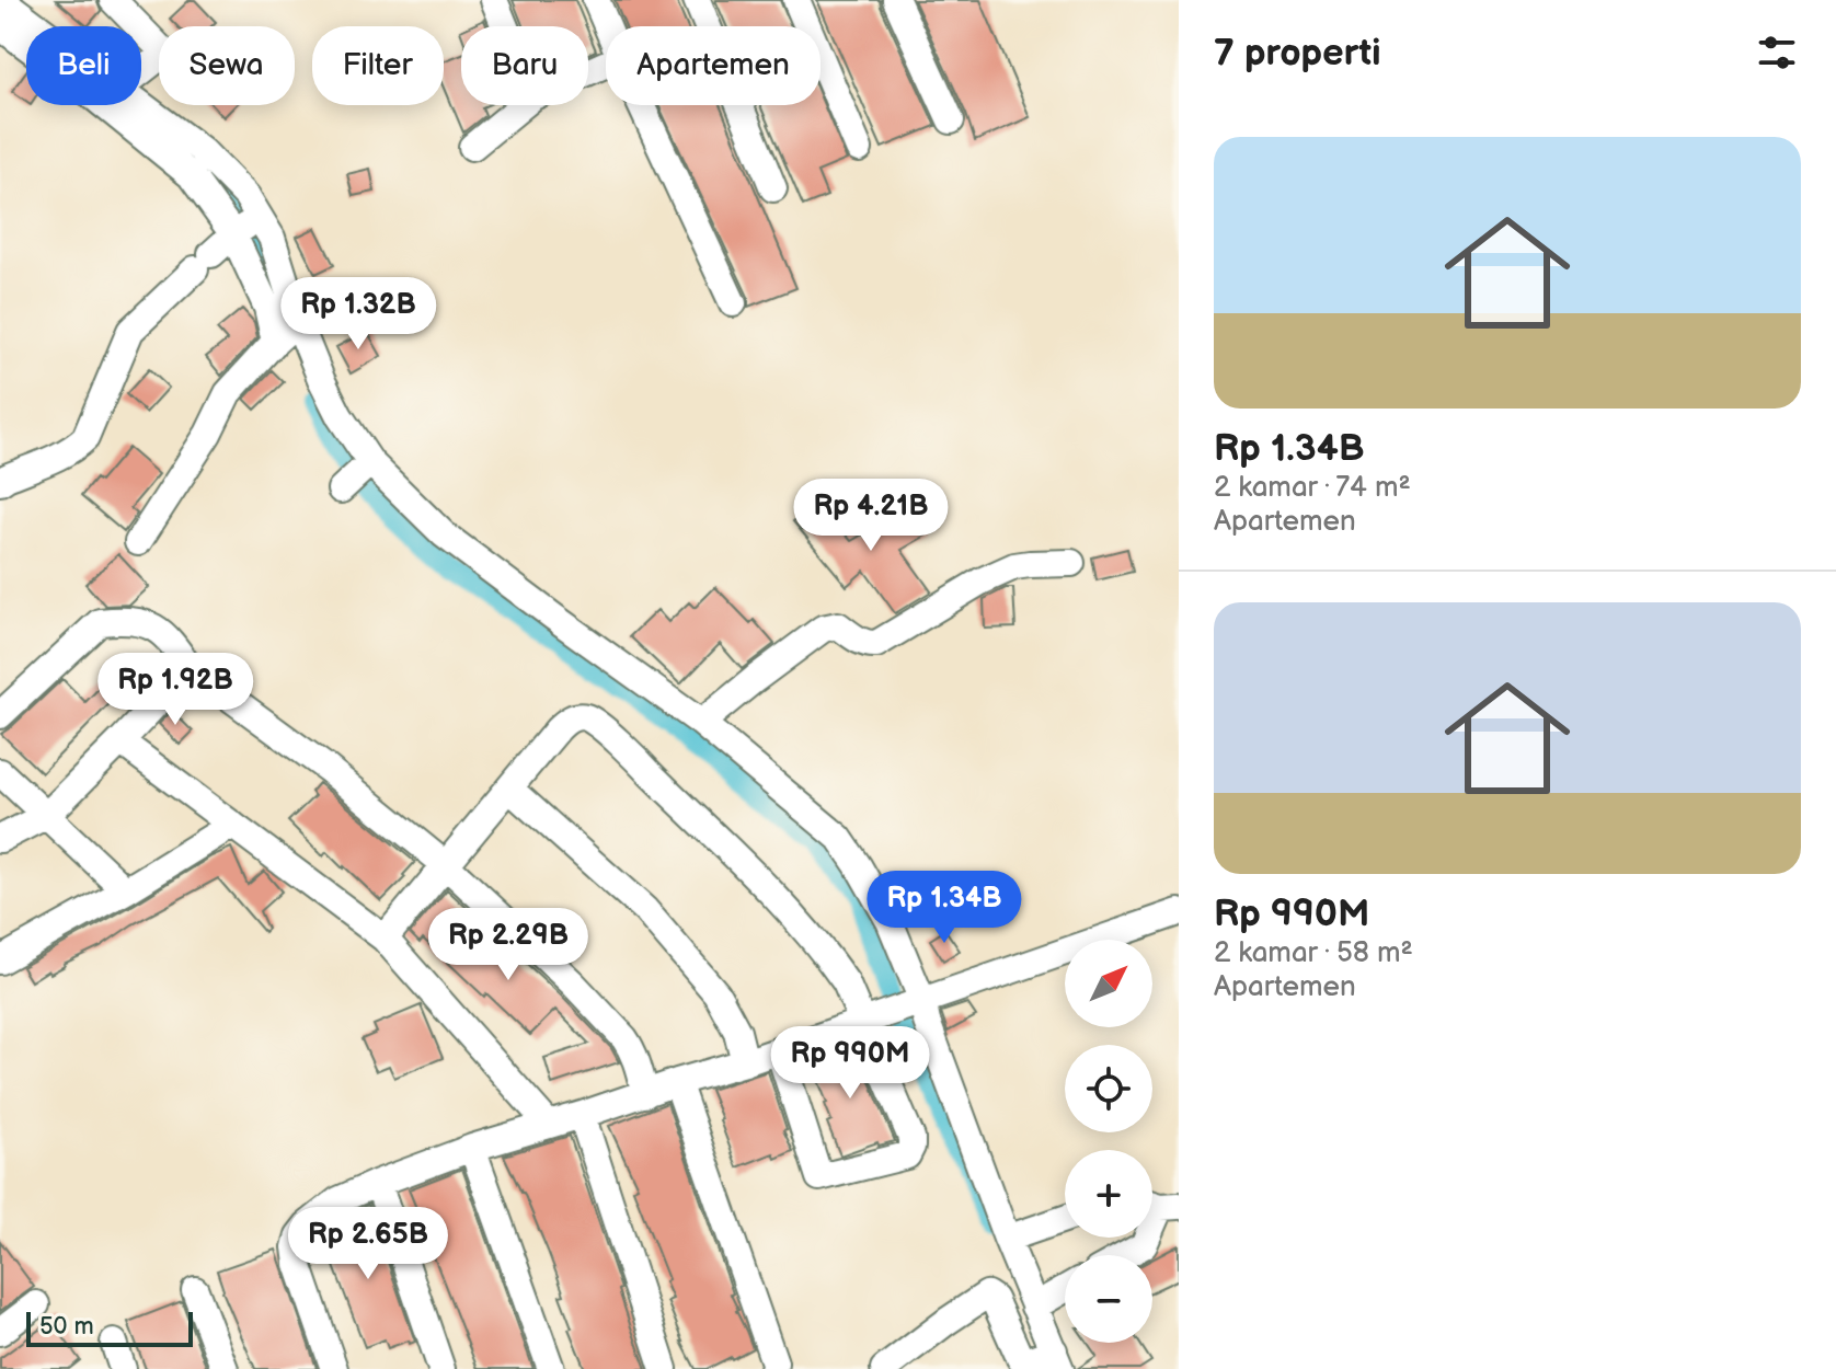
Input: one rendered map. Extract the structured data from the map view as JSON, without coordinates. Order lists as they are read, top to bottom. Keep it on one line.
{"scale_bar":"50 m","north":"top right","page":{"heading":"7 properti","chip":["Beli","Sewa","Filter","Baru","Apartemen"],"list":[{"name":"Rp 1.34B","note":"2 kamar · 74 m² · Apartemen"},{"name":"Rp 990M","note":"2 kamar · 58 m² · Apartemen"}],"price":["Rp 1.32B","Rp 4.21B","Rp 1.92B","Rp 1.34B","Rp 2.29B","Rp 990M","Rp 2.65B"],"map_buttons":["+","−"],"scale":"50 m"}}
